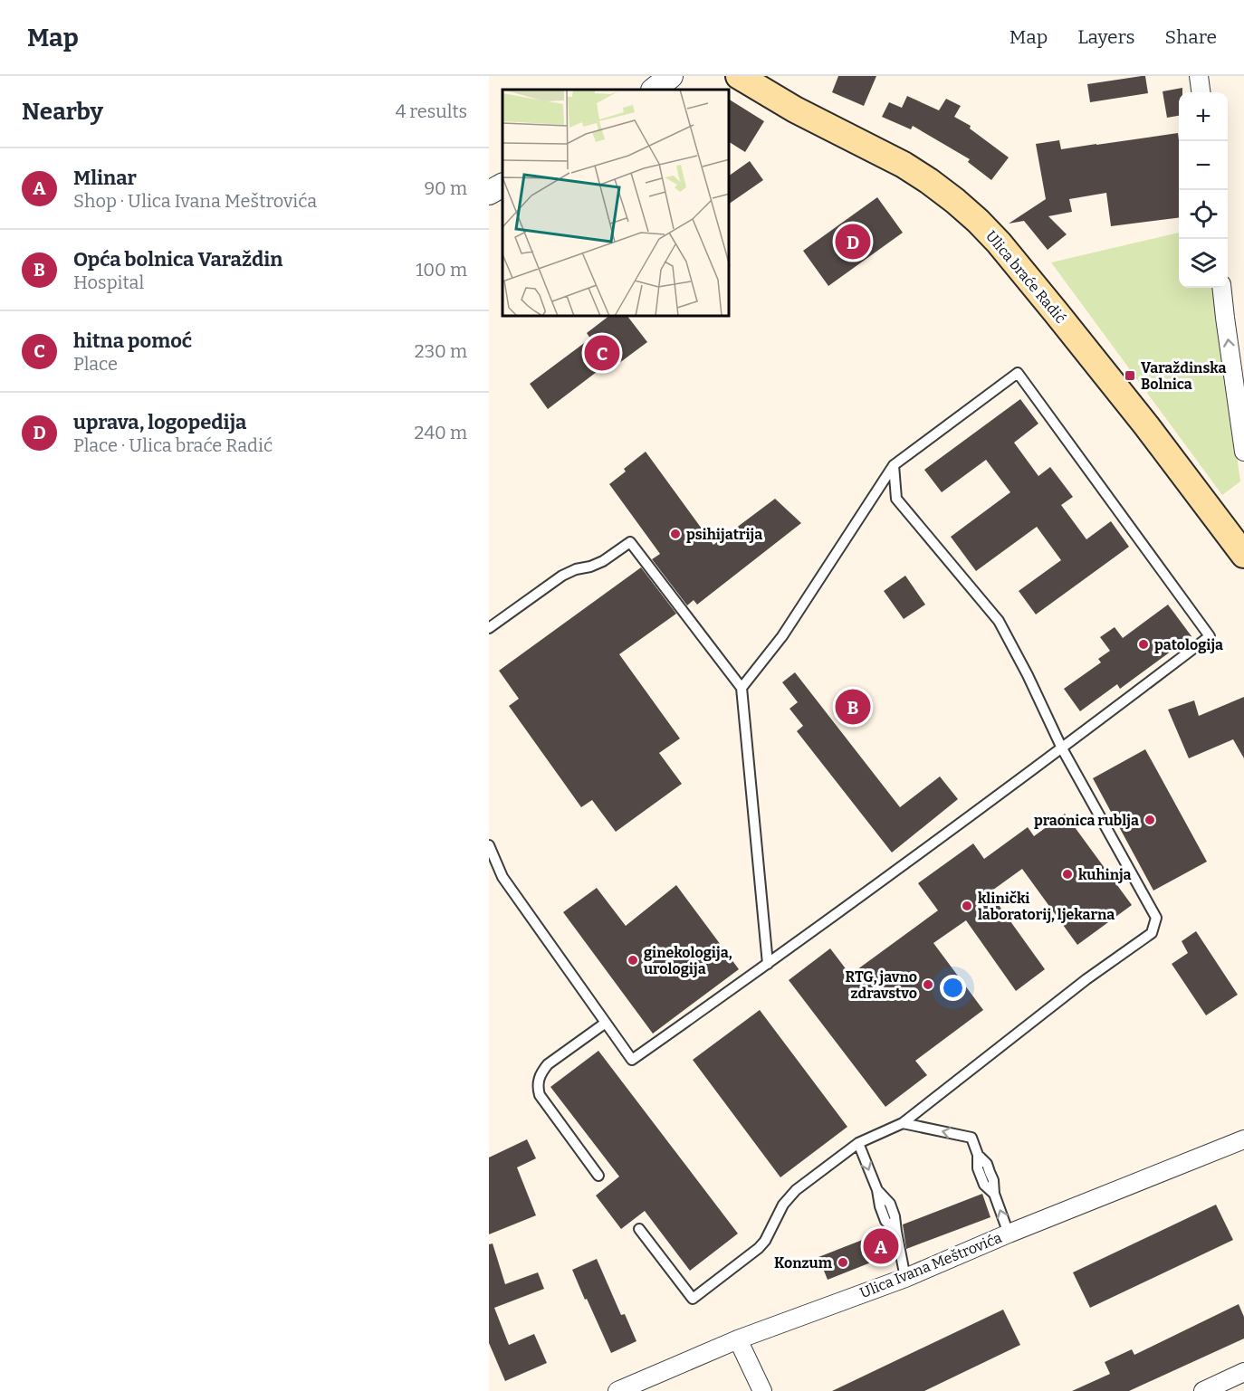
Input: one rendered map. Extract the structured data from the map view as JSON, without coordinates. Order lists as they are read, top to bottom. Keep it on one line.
{"streets":{"main road":["Ulica braće Radić"],"street":["Ulica Ivana Meštrovića"]},"places":{"transit":["Varaždinska Bolnica"],"other":["psihijatrija","patologija","praonica rublja","kuhinja","klinički laboratorij, ljekarna","ginekologija, urologija","RTG, javno zdravstvo","Konzum"]},"page":{"header":"Map","nav":["Map","Layers","Share"],"heading":["Nearby","4 results"],"map_buttons":["+","−"],"list":[{"mark":"A","name":"Mlinar","note":"Shop · Ulica Ivana Meštrovića","value":"90 m"},{"mark":"B","name":"Opća bolnica Varaždin","note":"Hospital","value":"100 m"},{"mark":"C","name":"hitna pomoć","note":"Place","value":"230 m"},{"mark":"D","name":"uprava, logopedija","note":"Place · Ulica braće Radić","value":"240 m"}],"pins":["D","C","B","A"]}}
